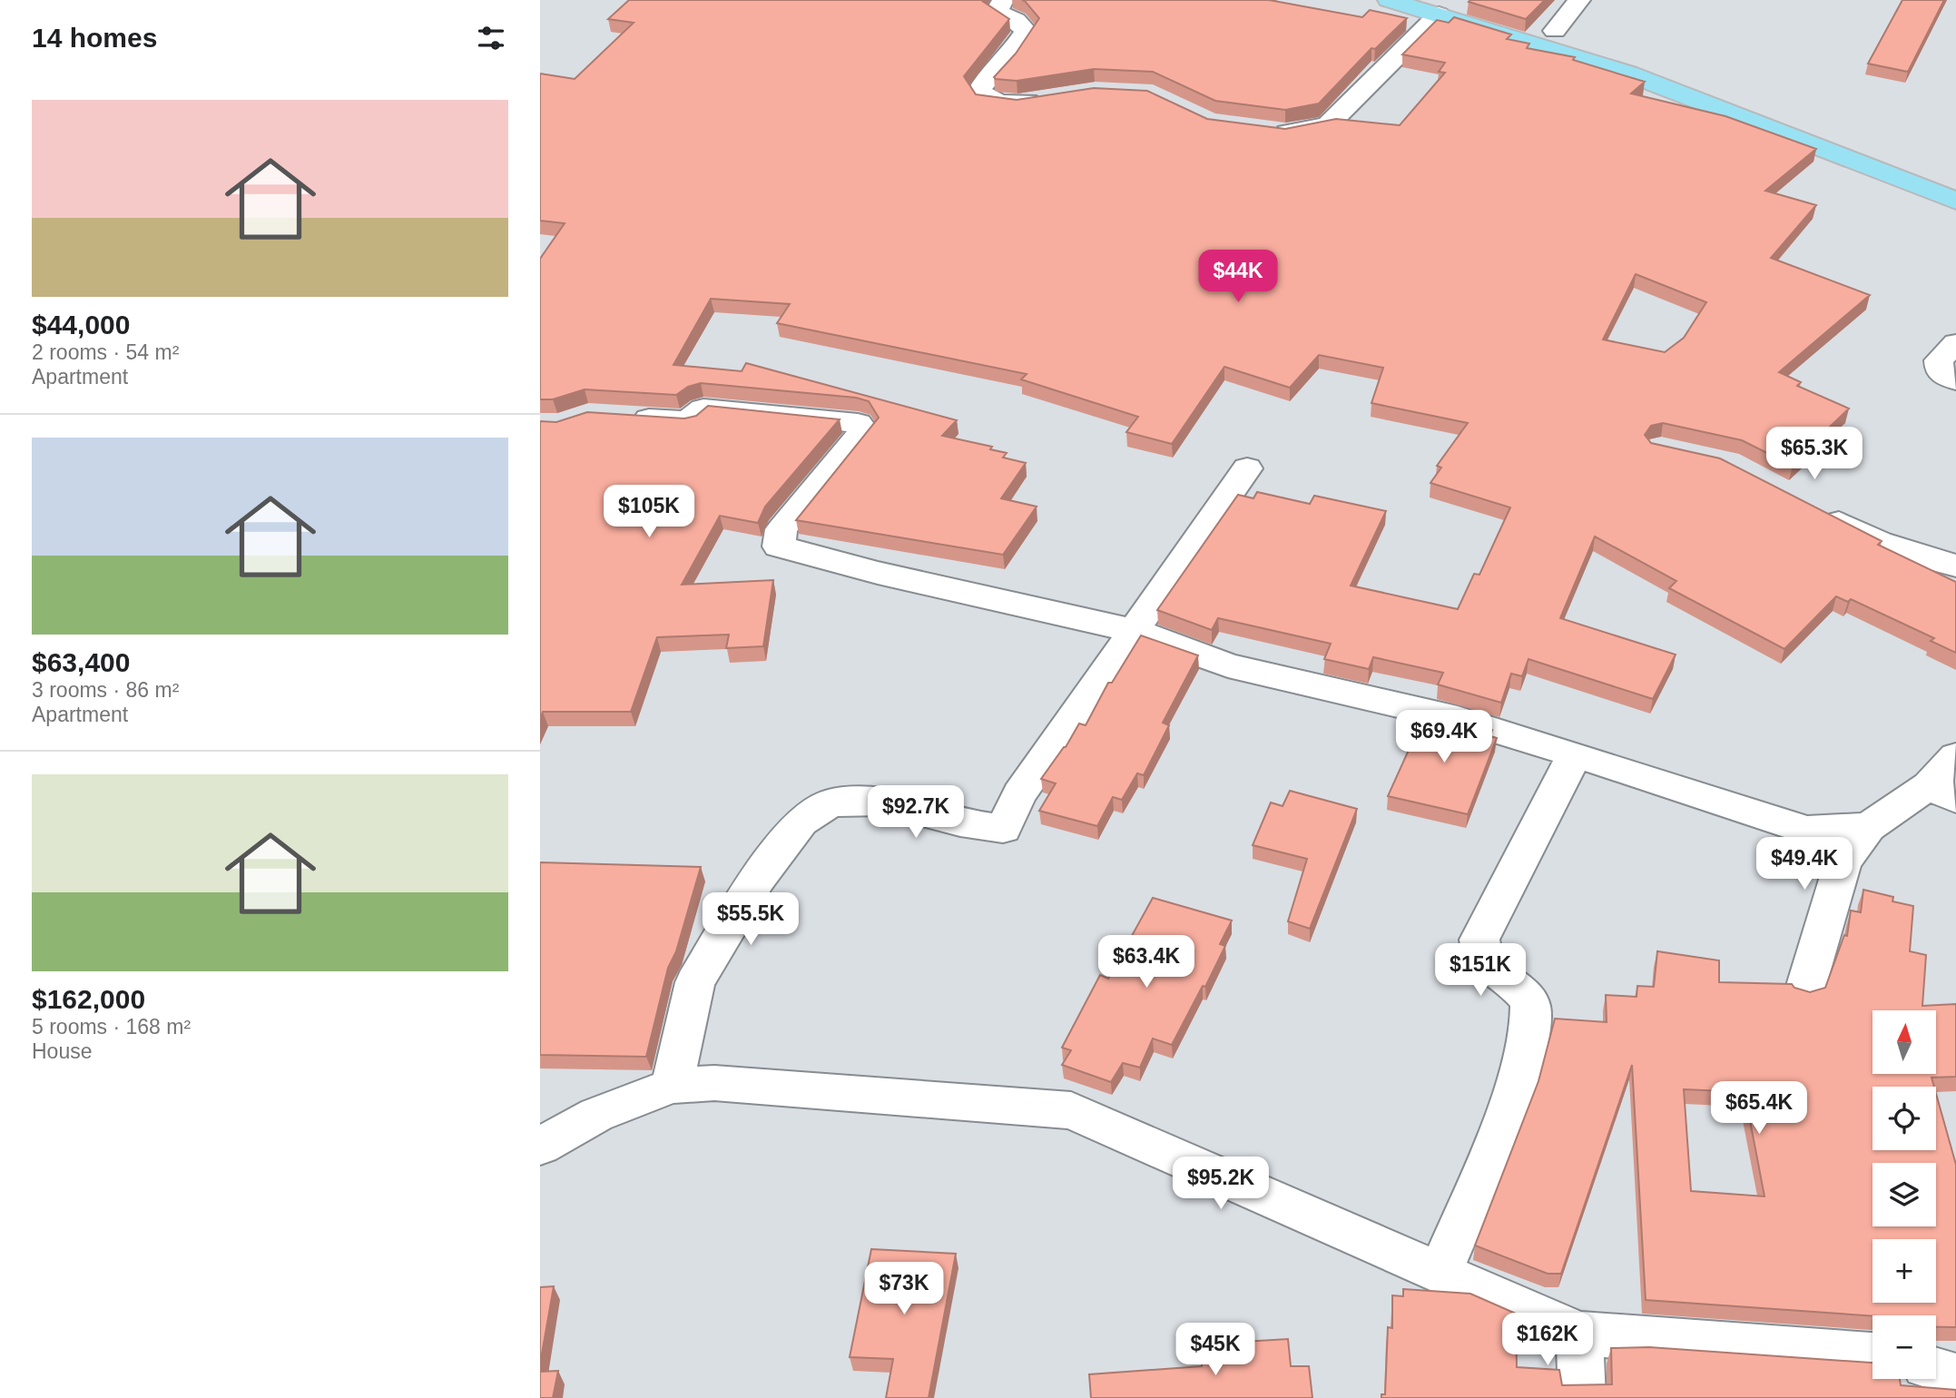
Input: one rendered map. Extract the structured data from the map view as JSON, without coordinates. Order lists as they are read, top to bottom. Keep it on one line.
{"north":"top","page":{"heading":"14 homes","list":[{"name":"$44,000","note":"2 rooms · 54 m² · Apartment"},{"name":"$63,400","note":"3 rooms · 86 m² · Apartment"},{"name":"$162,000","note":"5 rooms · 168 m² · House"}],"price":["$44K","$65.3K","$105K","$69.4K","$92.7K","$49.4K","$55.5K","$63.4K","$151K","$65.4K","$95.2K","$73K","$162K","$45K"],"map_buttons":["+","−"]}}
